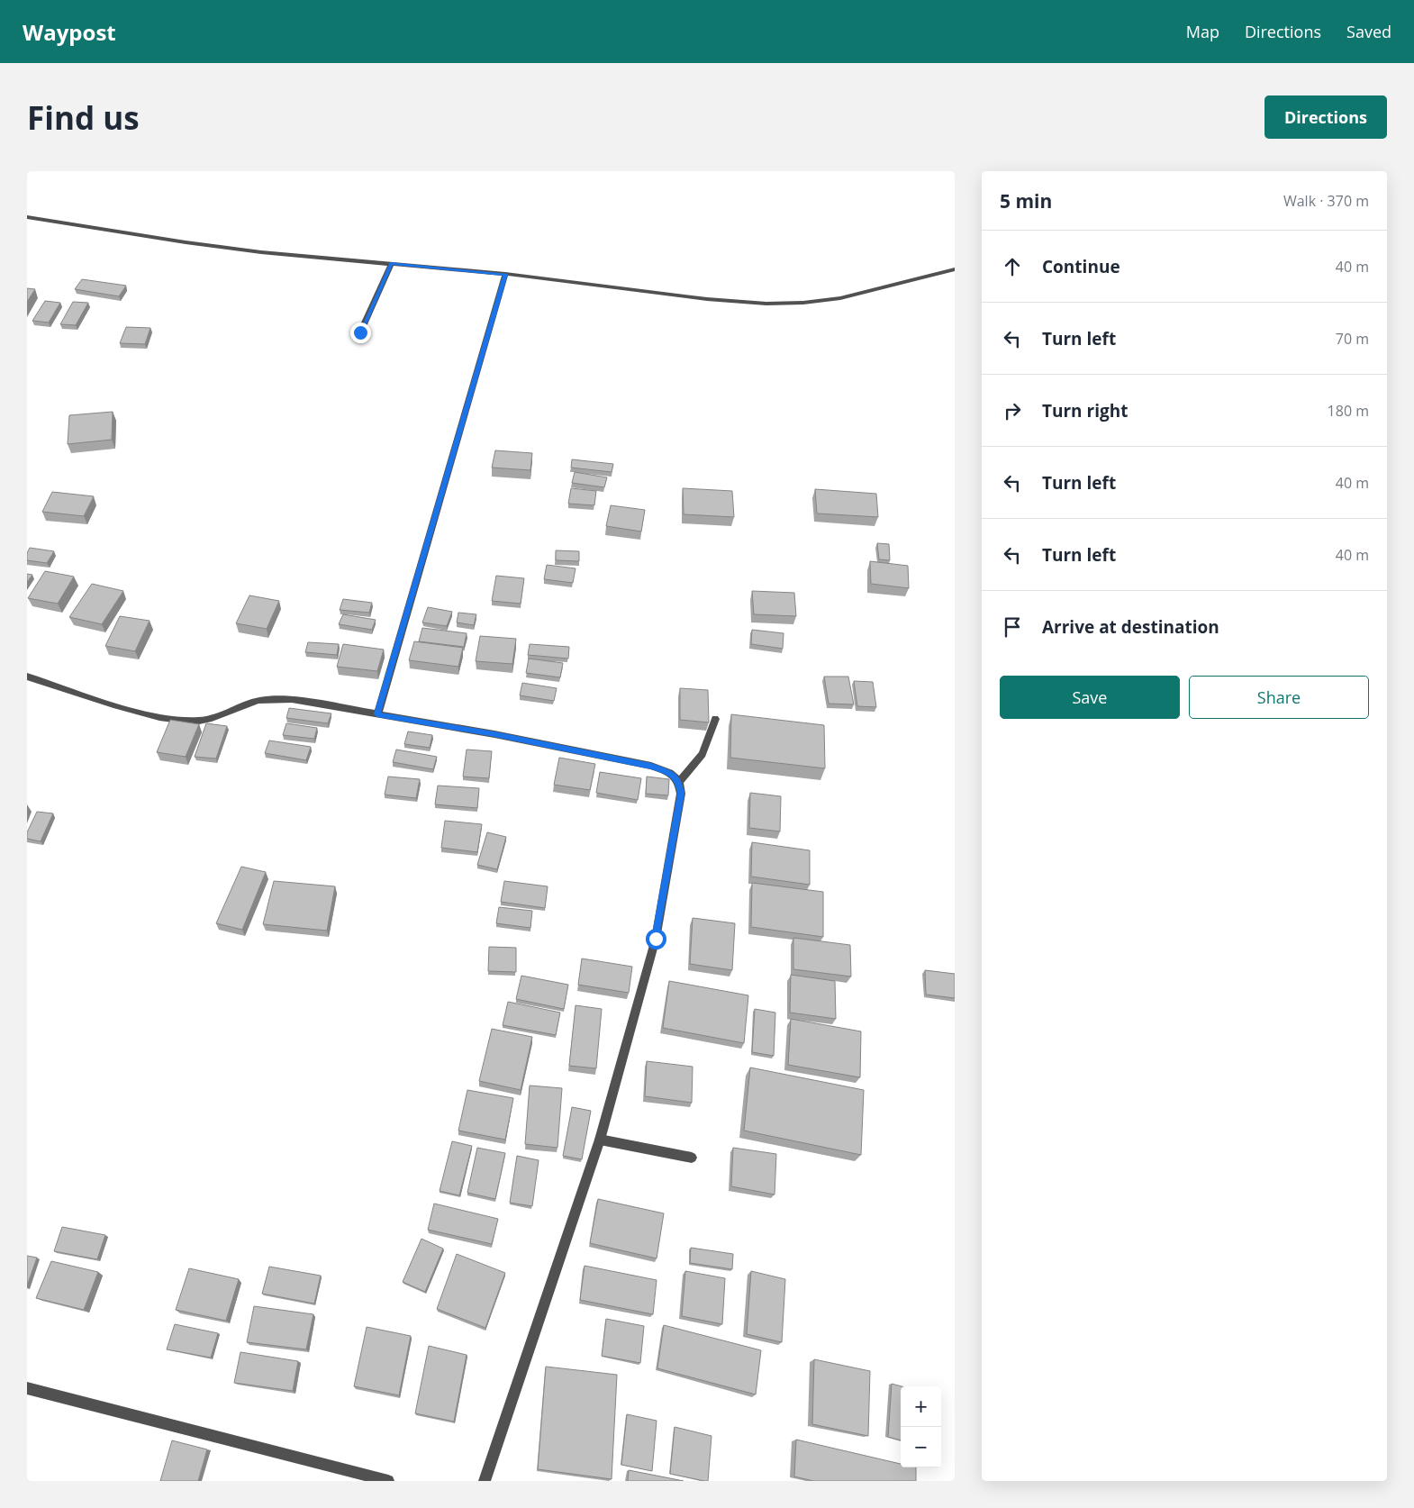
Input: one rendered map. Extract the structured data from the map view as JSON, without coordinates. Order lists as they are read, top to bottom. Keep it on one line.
{"page":{"header":"Waypost","nav":["Map","Directions","Saved"],"buttons":["Directions",["Save","Share"]],"title":"Find us","heading":["5 min","Walk · 370 m"],"list":[["Continue","40 m"],["Turn left","70 m"],["Turn right","180 m"],["Turn left","40 m"],["Turn left","40 m"],"Arrive at destination"],"map_buttons":["+","−"]}}
